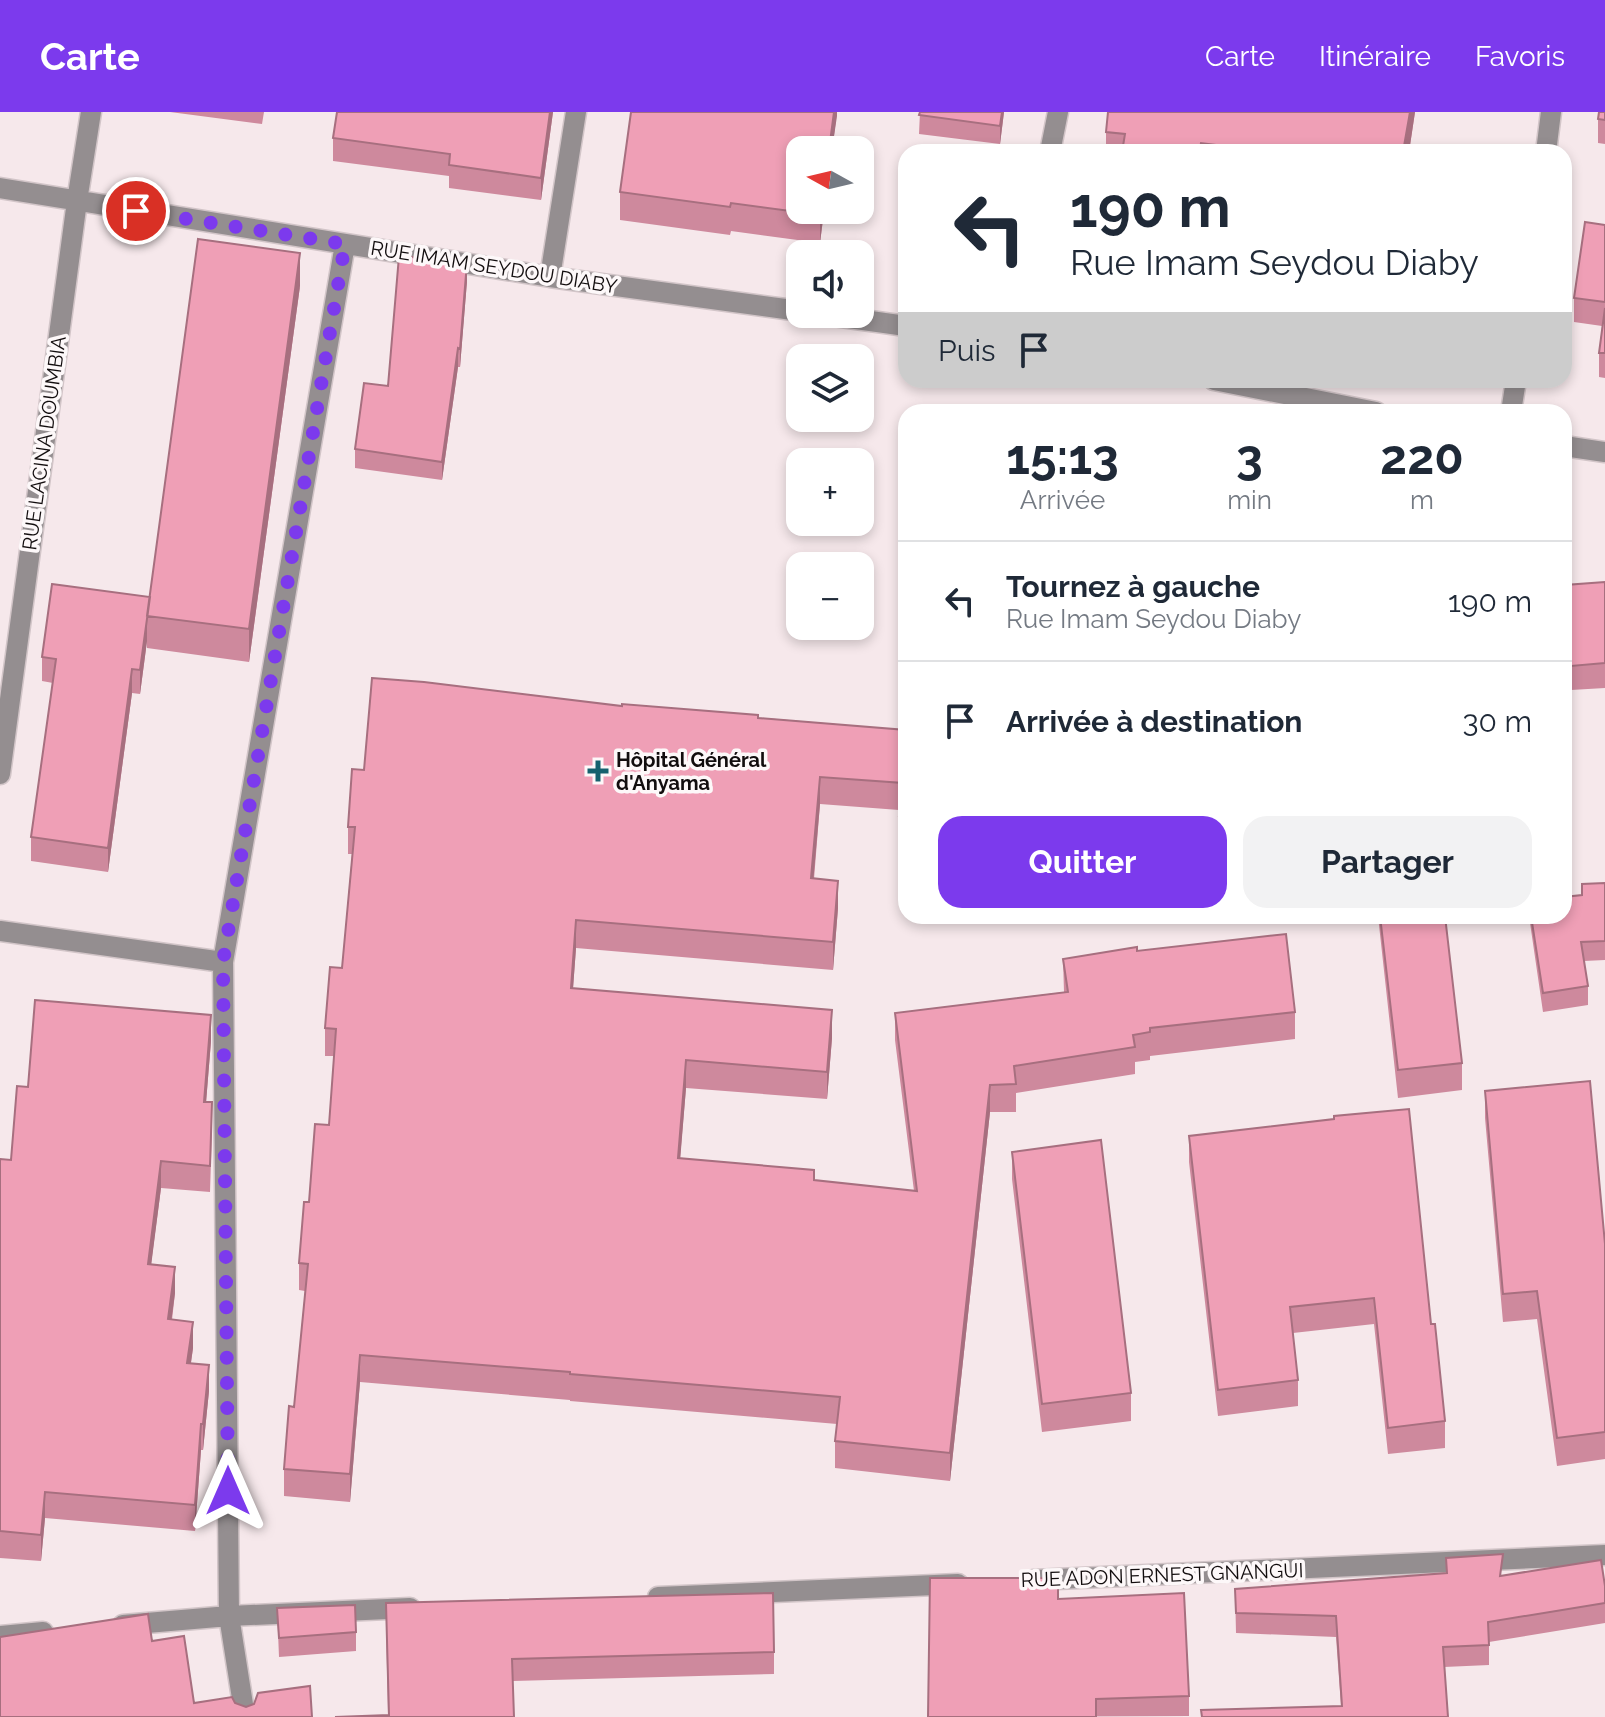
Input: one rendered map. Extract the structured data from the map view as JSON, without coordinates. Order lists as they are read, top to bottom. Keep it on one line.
{"streets":{"street":["RUE IMAM SEYDOU DIABY","RUE LACINA DOUMBIA","RUE ADON ERNEST GNANGUI"]},"crossings":[["RUE IMAM SEYDOU DIABY","RUE LACINA DOUMBIA"]],"places":{"health":["Hôpital Général d'Anyama"]},"north":"left","page":{"header":"Carte","nav":["Carte","Itinéraire","Favoris"],"map_buttons":["+","−"],"turn":["190 m","Rue Imam Seydou Diaby"],"then":"Puis","eta":["15:13","Arrivée","3","min","220","m"],"list":[{"name":"Tournez à gauche","note":"Rue Imam Seydou Diaby","value":"190 m"},{"name":"Arrivée à destination","value":"30 m"}],"buttons":["Quitter","Partager"]}}
